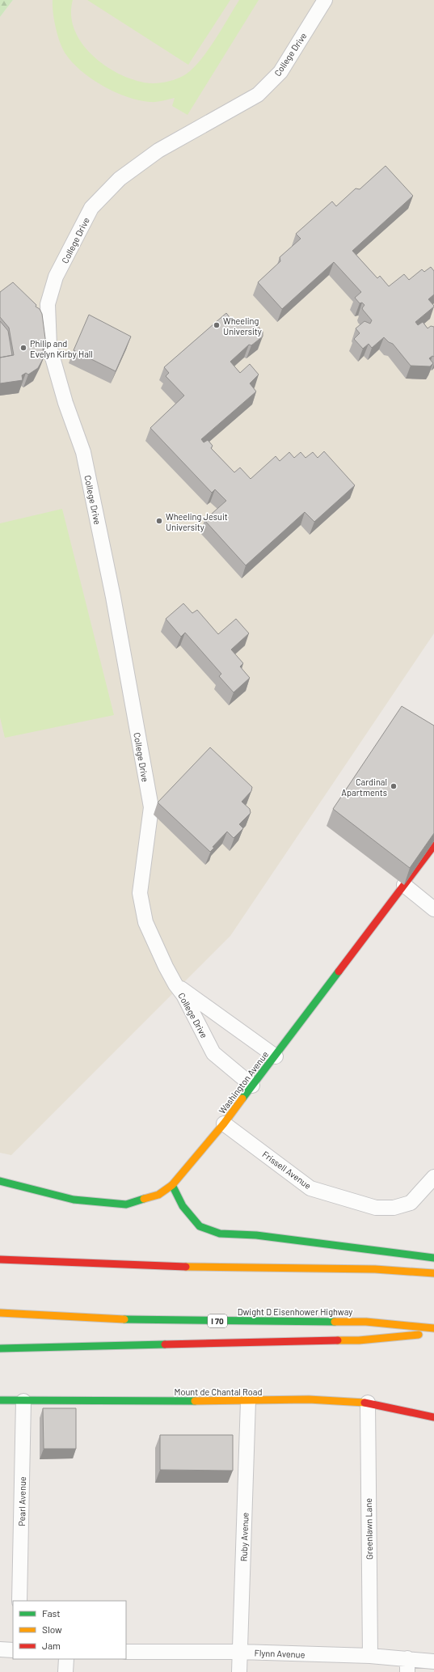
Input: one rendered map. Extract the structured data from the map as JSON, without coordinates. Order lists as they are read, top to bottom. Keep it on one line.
{"streets":{"main road":["Washington Avenue","Dwight D Eisenhower Highway","I 70","Mount de Chantal Road"],"street":["College Drive","Frissell Avenue","Pearl Avenue","Greenlawn Lane","Ruby Avenue","Flynn Avenue"]},"crossings":[["College Drive","Washington Avenue"],["Washington Avenue","Frissell Avenue"],["Mount de Chantal Road","Pearl Avenue"],["Mount de Chantal Road","Greenlawn Lane"],["Mount de Chantal Road","Ruby Avenue"],["Greenlawn Lane","Flynn Avenue"],["Ruby Avenue","Flynn Avenue"]],"places":["Wheeling University","Philip and Evelyn Kirby Hall","Wheeling Jesuit University","Cardinal Apartments"],"legend":["Fast","Slow","Jam"]}
